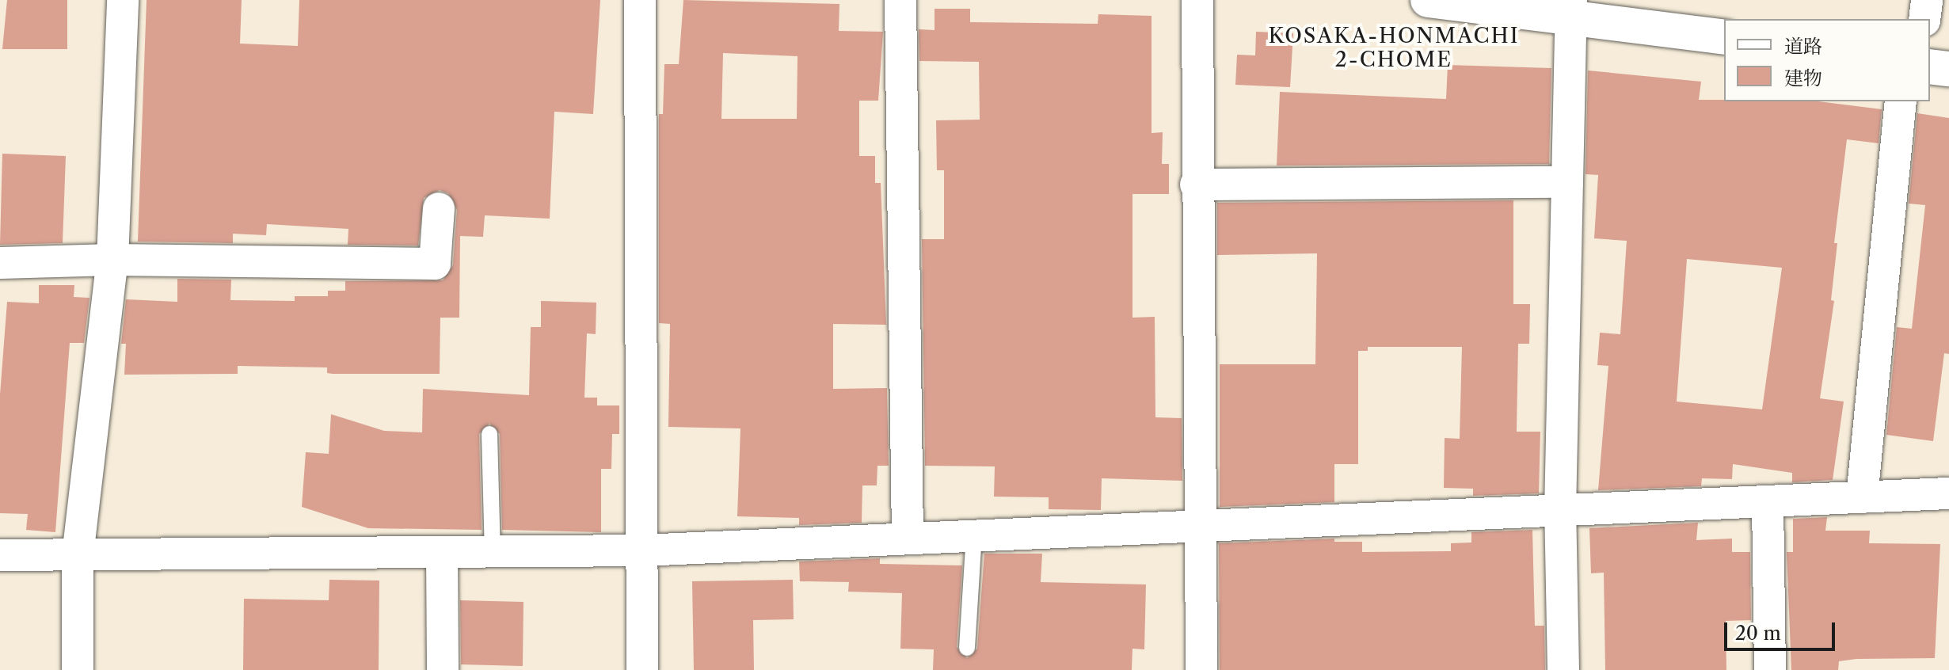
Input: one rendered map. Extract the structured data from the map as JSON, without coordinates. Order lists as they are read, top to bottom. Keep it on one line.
{"districts":["KOSAKA-HONMACHI 2-CHOME"],"legend":["道路","建物"],"scale_bar":"20 m"}
